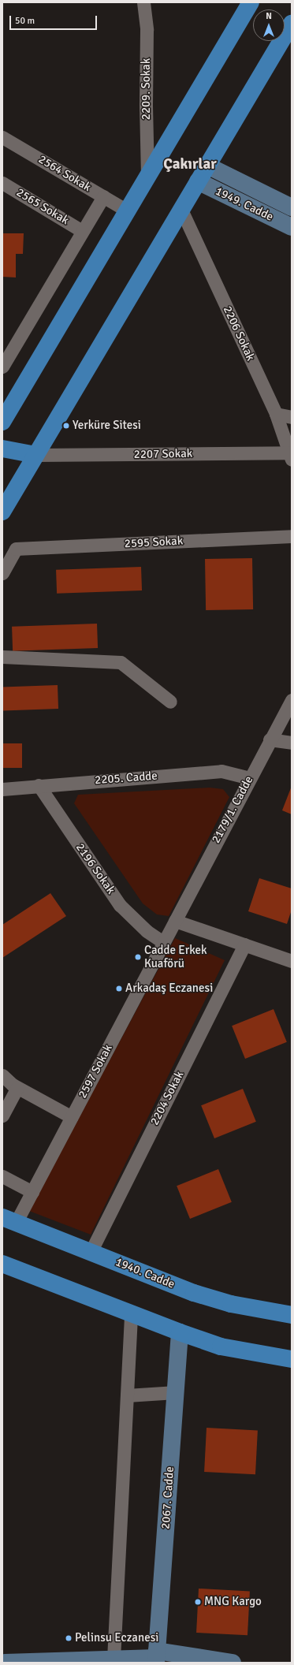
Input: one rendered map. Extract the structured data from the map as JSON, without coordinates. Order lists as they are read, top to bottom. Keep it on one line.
{"streets":{"main road":["1940. Cadde"],"street":["2209. Sokak","2564 Sokak","1949. Cadde","2565 Sokak","2206 Sokak","2207 Sokak","2595 Sokak","2205. Cadde","2179/1. Cadde","2196 Sokak","2597 Sokak","2204 Sokak","2067. Cadde"]},"crossings":[["2206 Sokak","2207 Sokak"],["2205. Cadde","2179/1. Cadde"],["2205. Cadde","2196 Sokak"],["2179/1. Cadde","2597 Sokak"],["2196 Sokak","2597 Sokak"],["2597 Sokak","1940. Cadde"],["2204 Sokak","1940. Cadde"]],"districts":["Çakırlar"],"places":["Yerküre Sitesi","Cadde Erkek Kuaförü","Arkadaş Eczanesi","MNG Kargo","Pelinsu Eczanesi"],"scale_bar":"50 m","north":"top"}
